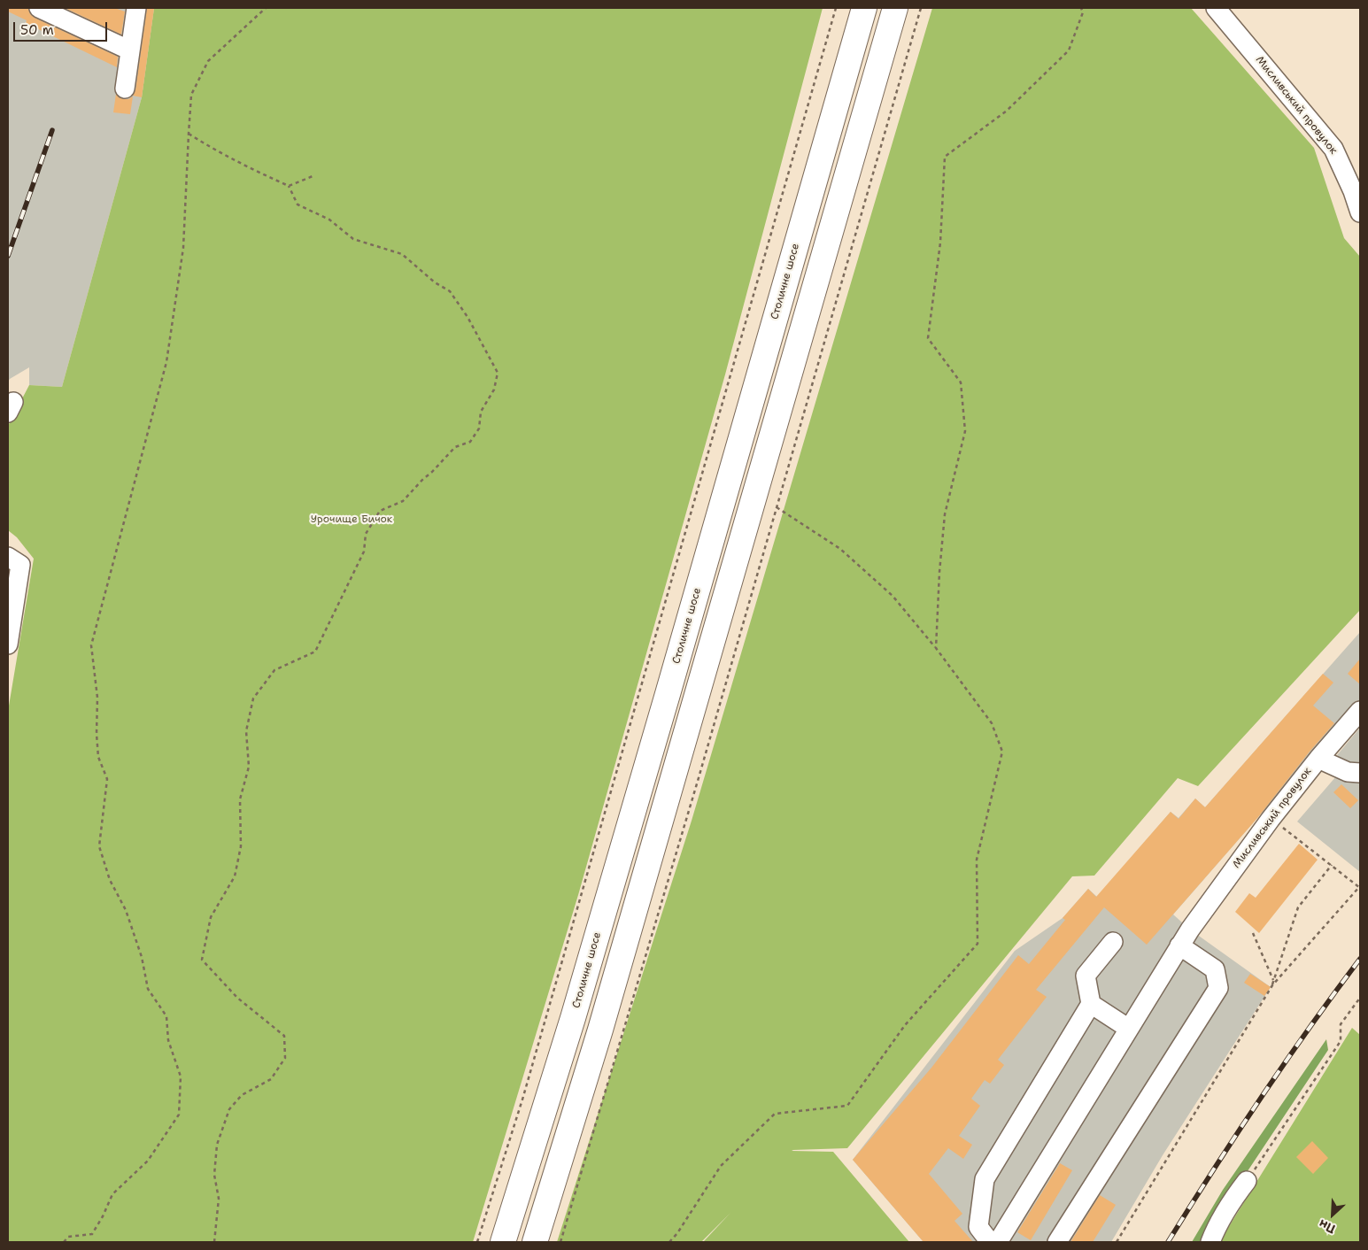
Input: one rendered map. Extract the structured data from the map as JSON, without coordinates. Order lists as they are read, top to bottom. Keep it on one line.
{"streets":{"highway":["Столичне шосе"],"lane":["Мисливський провулок"]},"parks":["Урочище Бичок"],"scale_bar":"50 m","north":"bottom left"}
